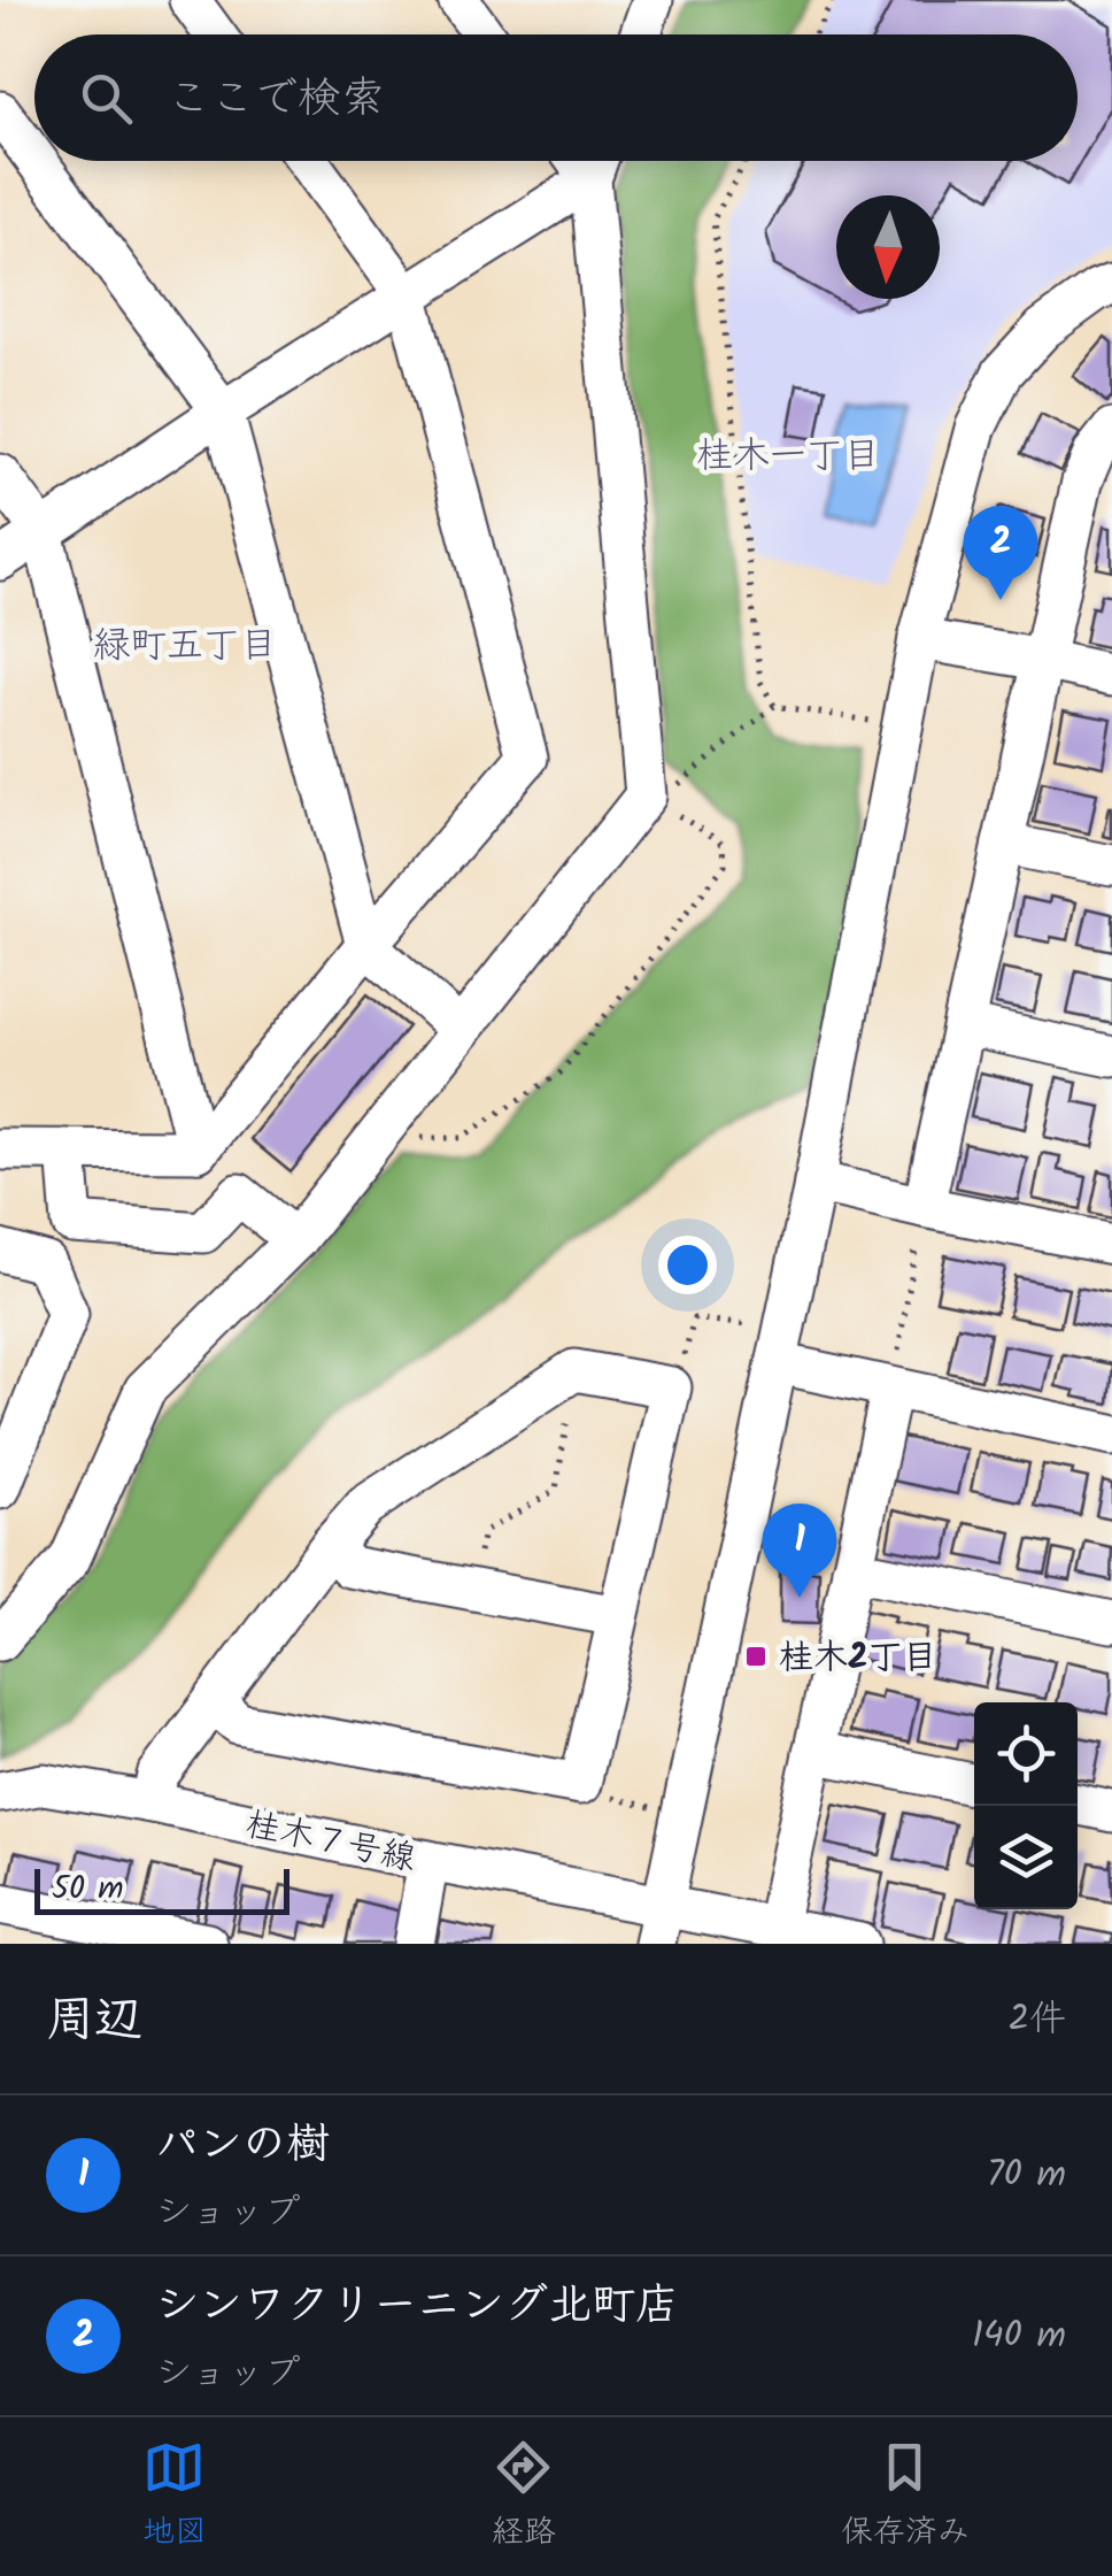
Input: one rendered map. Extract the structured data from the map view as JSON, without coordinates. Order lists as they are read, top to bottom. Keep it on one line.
{"streets":{"street":["桂木７号線"]},"districts":["桂木一丁目","緑町五丁目"],"places":{"transit":["桂木2丁目"]},"scale_bar":"50 m","north":"bottom","page":{"search":"ここで検索","pins":["2","1"],"scale":"50 m","heading":["周辺","2件"],"list":[{"mark":"1","name":"パンの樹","note":"ショップ","value":"70 m"},{"mark":"2","name":"シンワクリーニング北町店","note":"ショップ","value":"140 m"}],"nav":["地図","経路","保存済み"]}}
